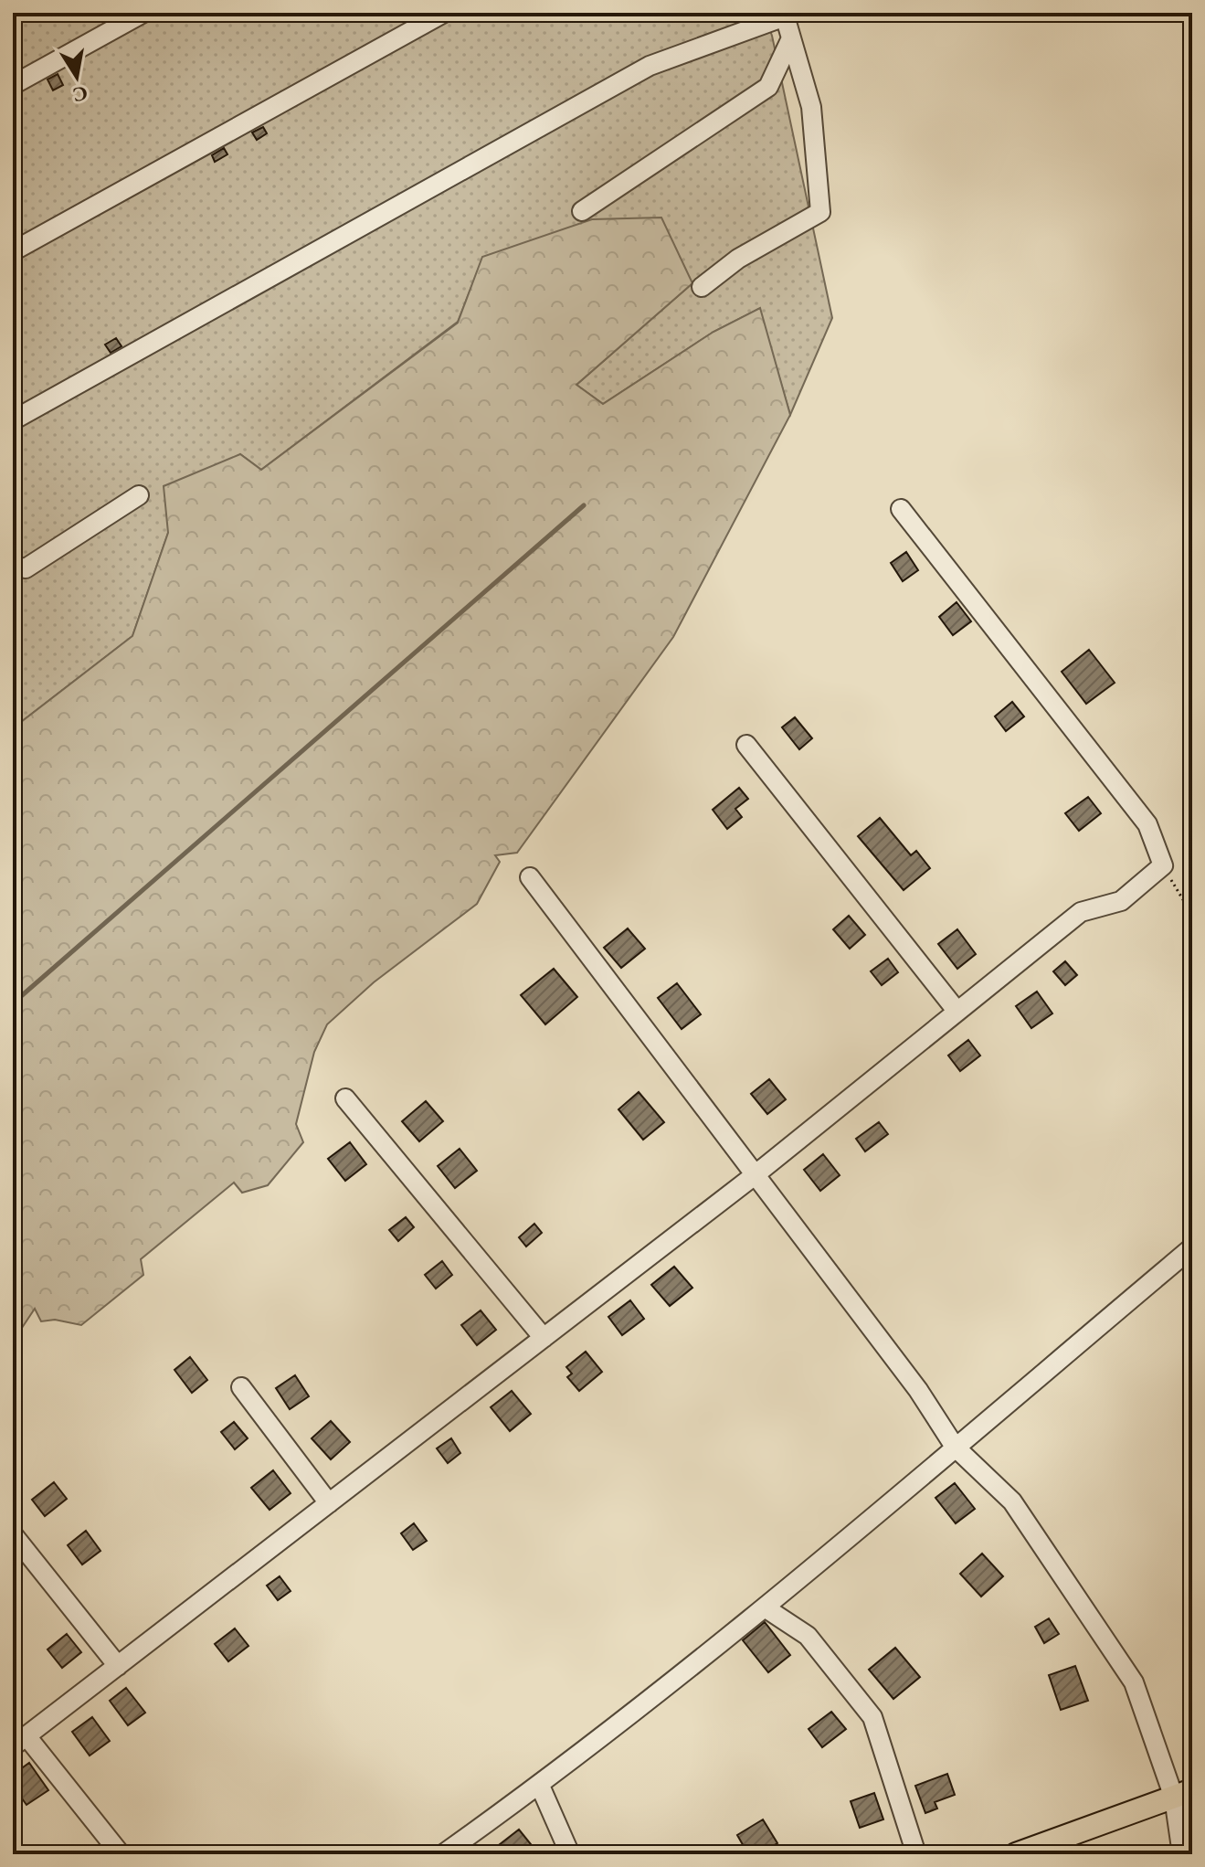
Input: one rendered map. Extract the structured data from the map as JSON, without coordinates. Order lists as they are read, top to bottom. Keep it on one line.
{"north":"bottom"}
